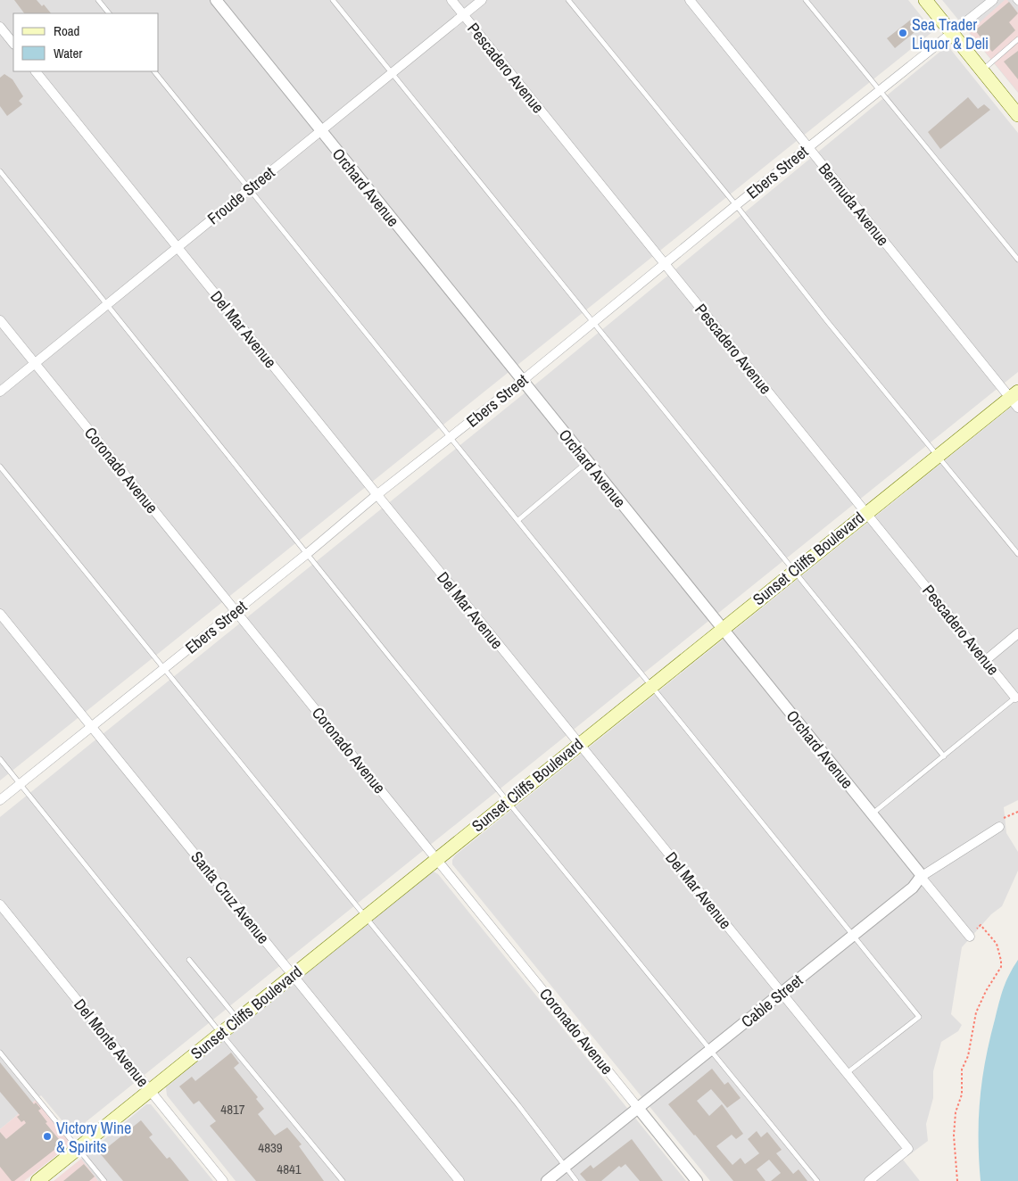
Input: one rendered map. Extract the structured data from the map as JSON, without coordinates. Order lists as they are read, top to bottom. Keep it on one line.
{"streets":{"main road":["Sunset Cliffs Boulevard"],"street":["Pescadero Avenue","Ebers Street","Orchard Avenue","Froude Street","Bermuda Avenue","Del Mar Avenue","Coronado Avenue","Santa Cruz Avenue","Cable Street","Del Monte Avenue"]},"crossings":[["Pescadero Avenue","Ebers Street"],["Pescadero Avenue","Froude Street"],["Pescadero Avenue","Sunset Cliffs Boulevard"],["Ebers Street","Orchard Avenue"],["Ebers Street","Bermuda Avenue"],["Ebers Street","Del Mar Avenue"],["Ebers Street","Coronado Avenue"],["Ebers Street","Santa Cruz Avenue"],["Orchard Avenue","Froude Street"],["Orchard Avenue","Sunset Cliffs Boulevard"],["Orchard Avenue","Cable Street"],["Froude Street","Del Mar Avenue"],["Froude Street","Coronado Avenue"],["Bermuda Avenue","Sunset Cliffs Boulevard"],["Del Mar Avenue","Sunset Cliffs Boulevard"],["Del Mar Avenue","Cable Street"],["Coronado Avenue","Sunset Cliffs Boulevard"],["Coronado Avenue","Cable Street"],["Sunset Cliffs Boulevard","Santa Cruz Avenue"],["Sunset Cliffs Boulevard","Del Monte Avenue"]],"places":["Sea Trader Liquor & Deli","Victory Wine & Spirits"],"house_numbers":["4817","4839","4841"],"legend":["Road","Water"]}
